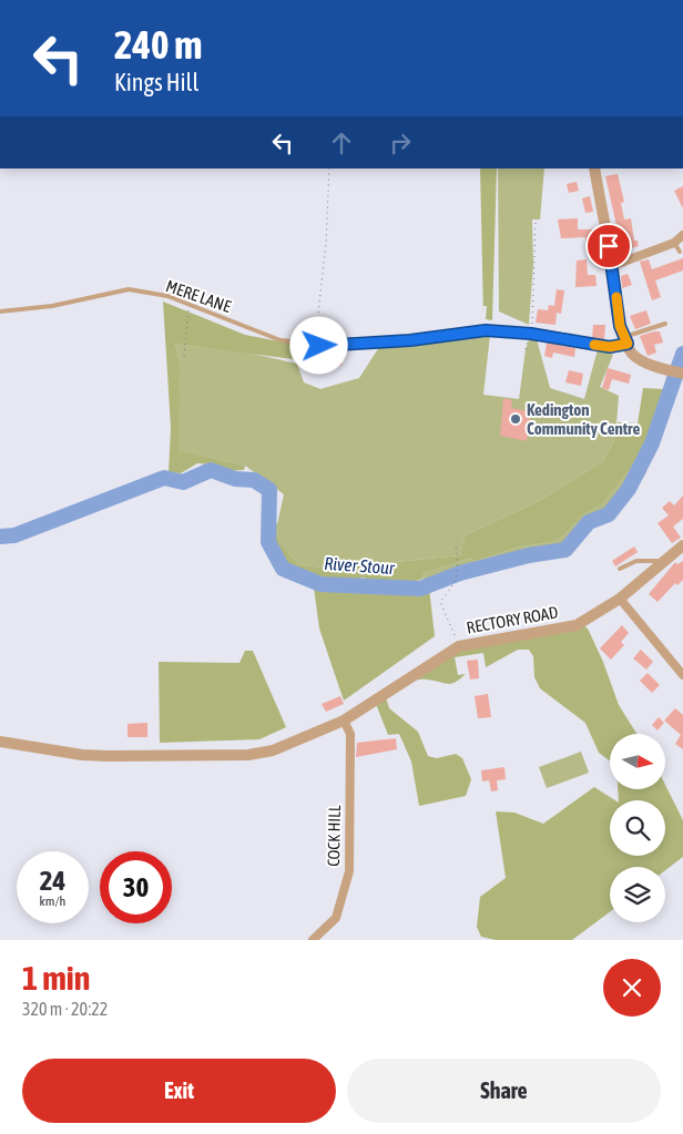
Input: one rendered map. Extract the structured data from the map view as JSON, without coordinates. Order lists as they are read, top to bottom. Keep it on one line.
{"streets":{"street":["RECTORY ROAD","COCK HILL"],"lane":["MERE LANE"]},"crossings":[["RECTORY ROAD","COCK HILL"]],"water":["River Stour"],"places":["Kedington Community Centre"],"north":"right","page":{"turn":["240 m","Kings Hill"],"speed":"24 km/h","limit":"30","heading":["1 min","320 m · 20:22"],"buttons":["Exit","Share"]}}
